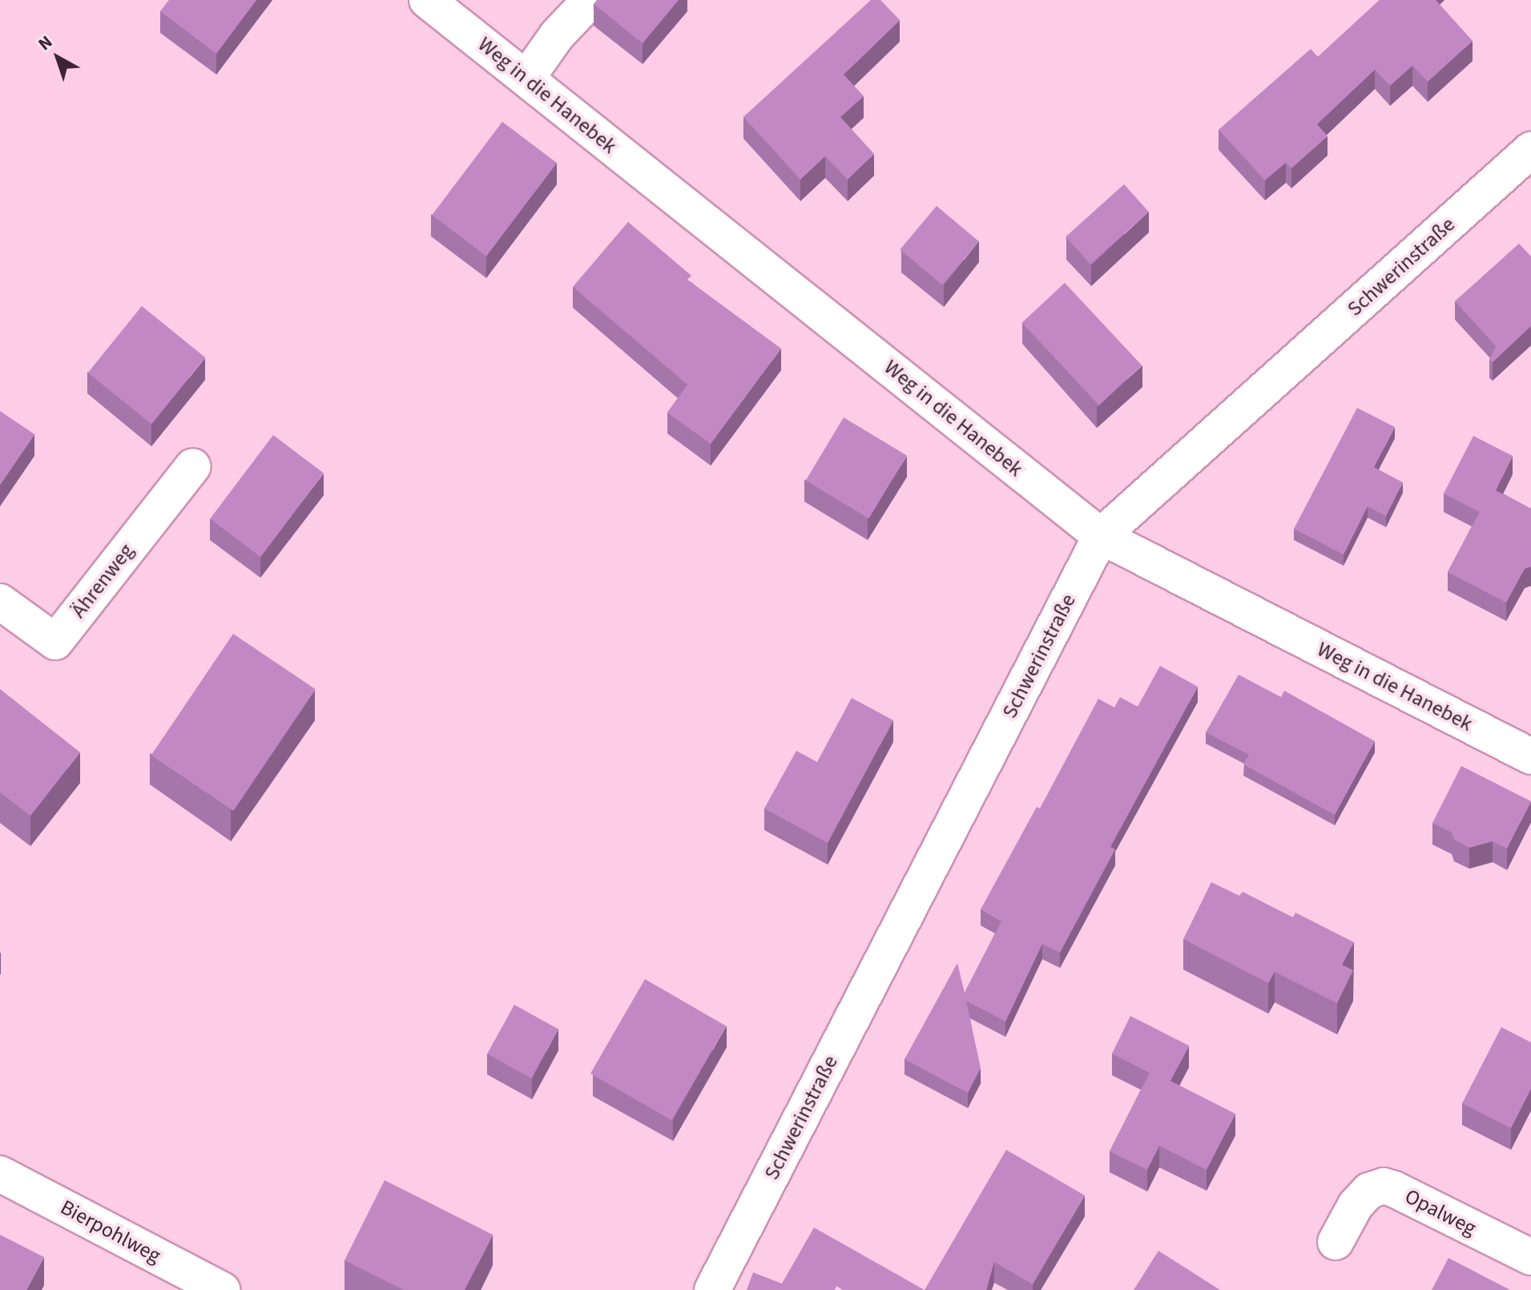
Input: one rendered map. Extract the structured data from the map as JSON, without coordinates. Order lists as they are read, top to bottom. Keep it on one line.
{"streets":{"street":["Weg in die Hanebek","Schwerinstraße","Ährenweg","Opalweg","Bierpohlweg"]},"crossings":[["Weg in die Hanebek","Schwerinstraße"]],"north":"top left"}
